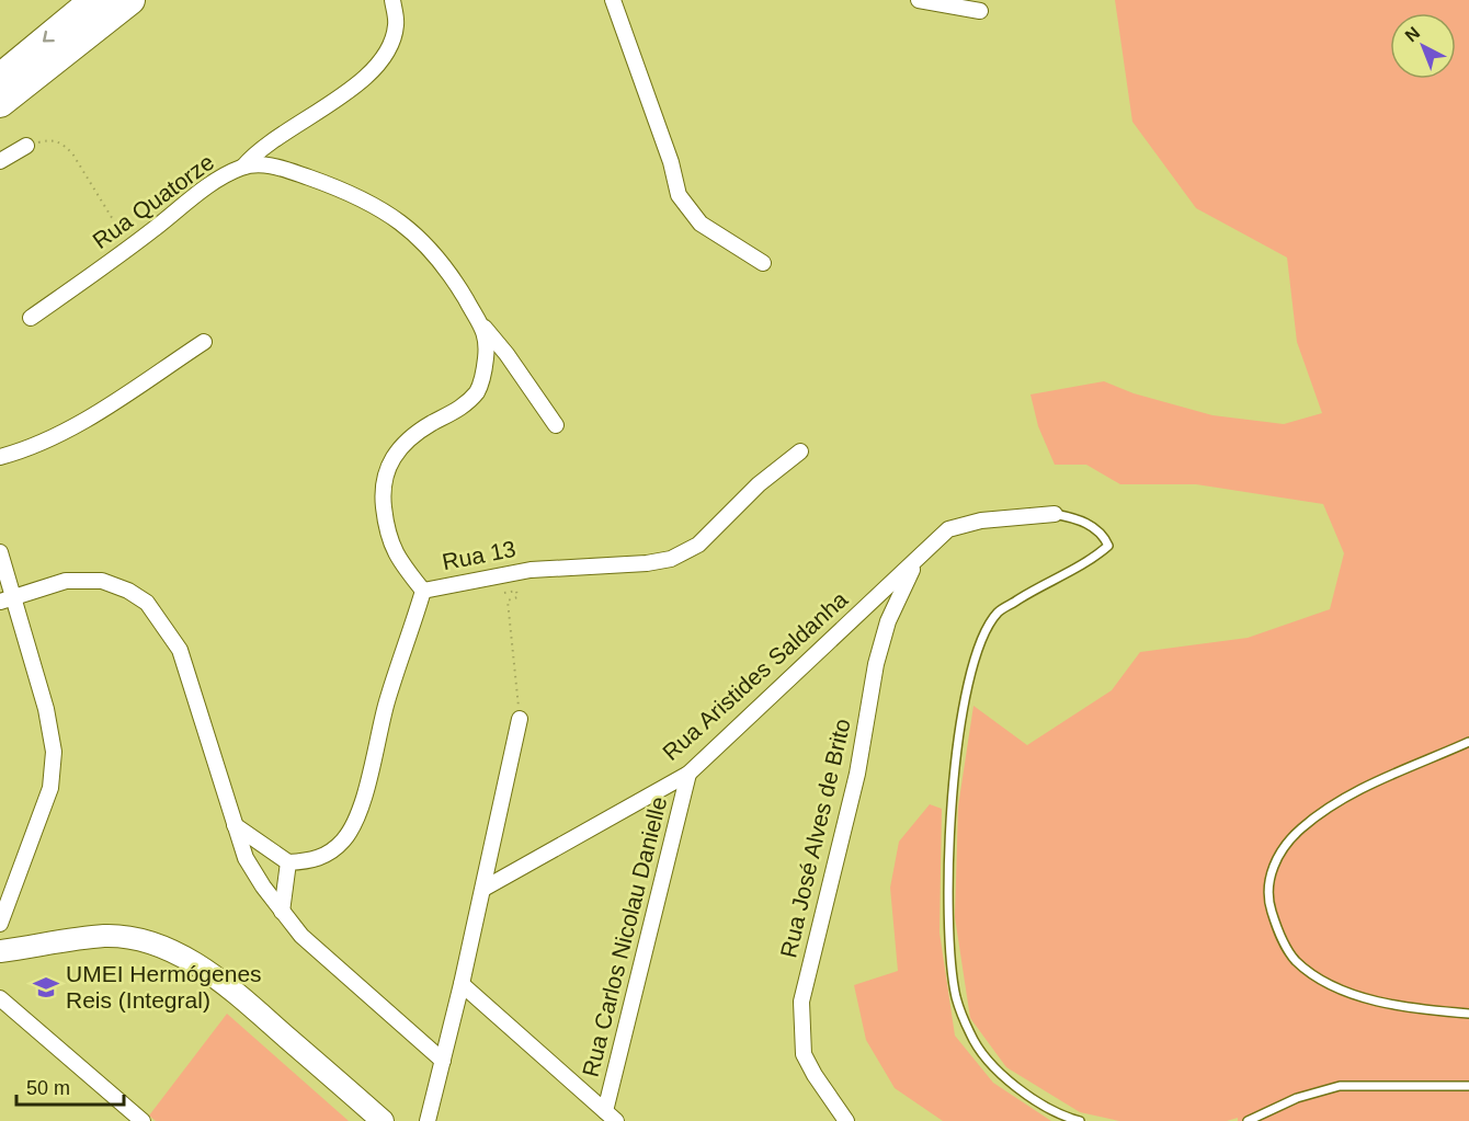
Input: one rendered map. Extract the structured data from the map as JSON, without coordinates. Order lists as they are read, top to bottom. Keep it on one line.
{"streets":{"street":["Rua Quatorze","Rua 13","Rua Aristides Saldanha","Rua José Alves de Brito","Rua Carlos Nicolau Danielle"]},"crossings":[["Rua Aristides Saldanha","Rua José Alves de Brito"],["Rua Aristides Saldanha","Rua Carlos Nicolau Danielle"]],"places":{"school or university":["UMEI Hermógenes Reis (Integral)"]},"scale_bar":"50 m","north":"top left"}
